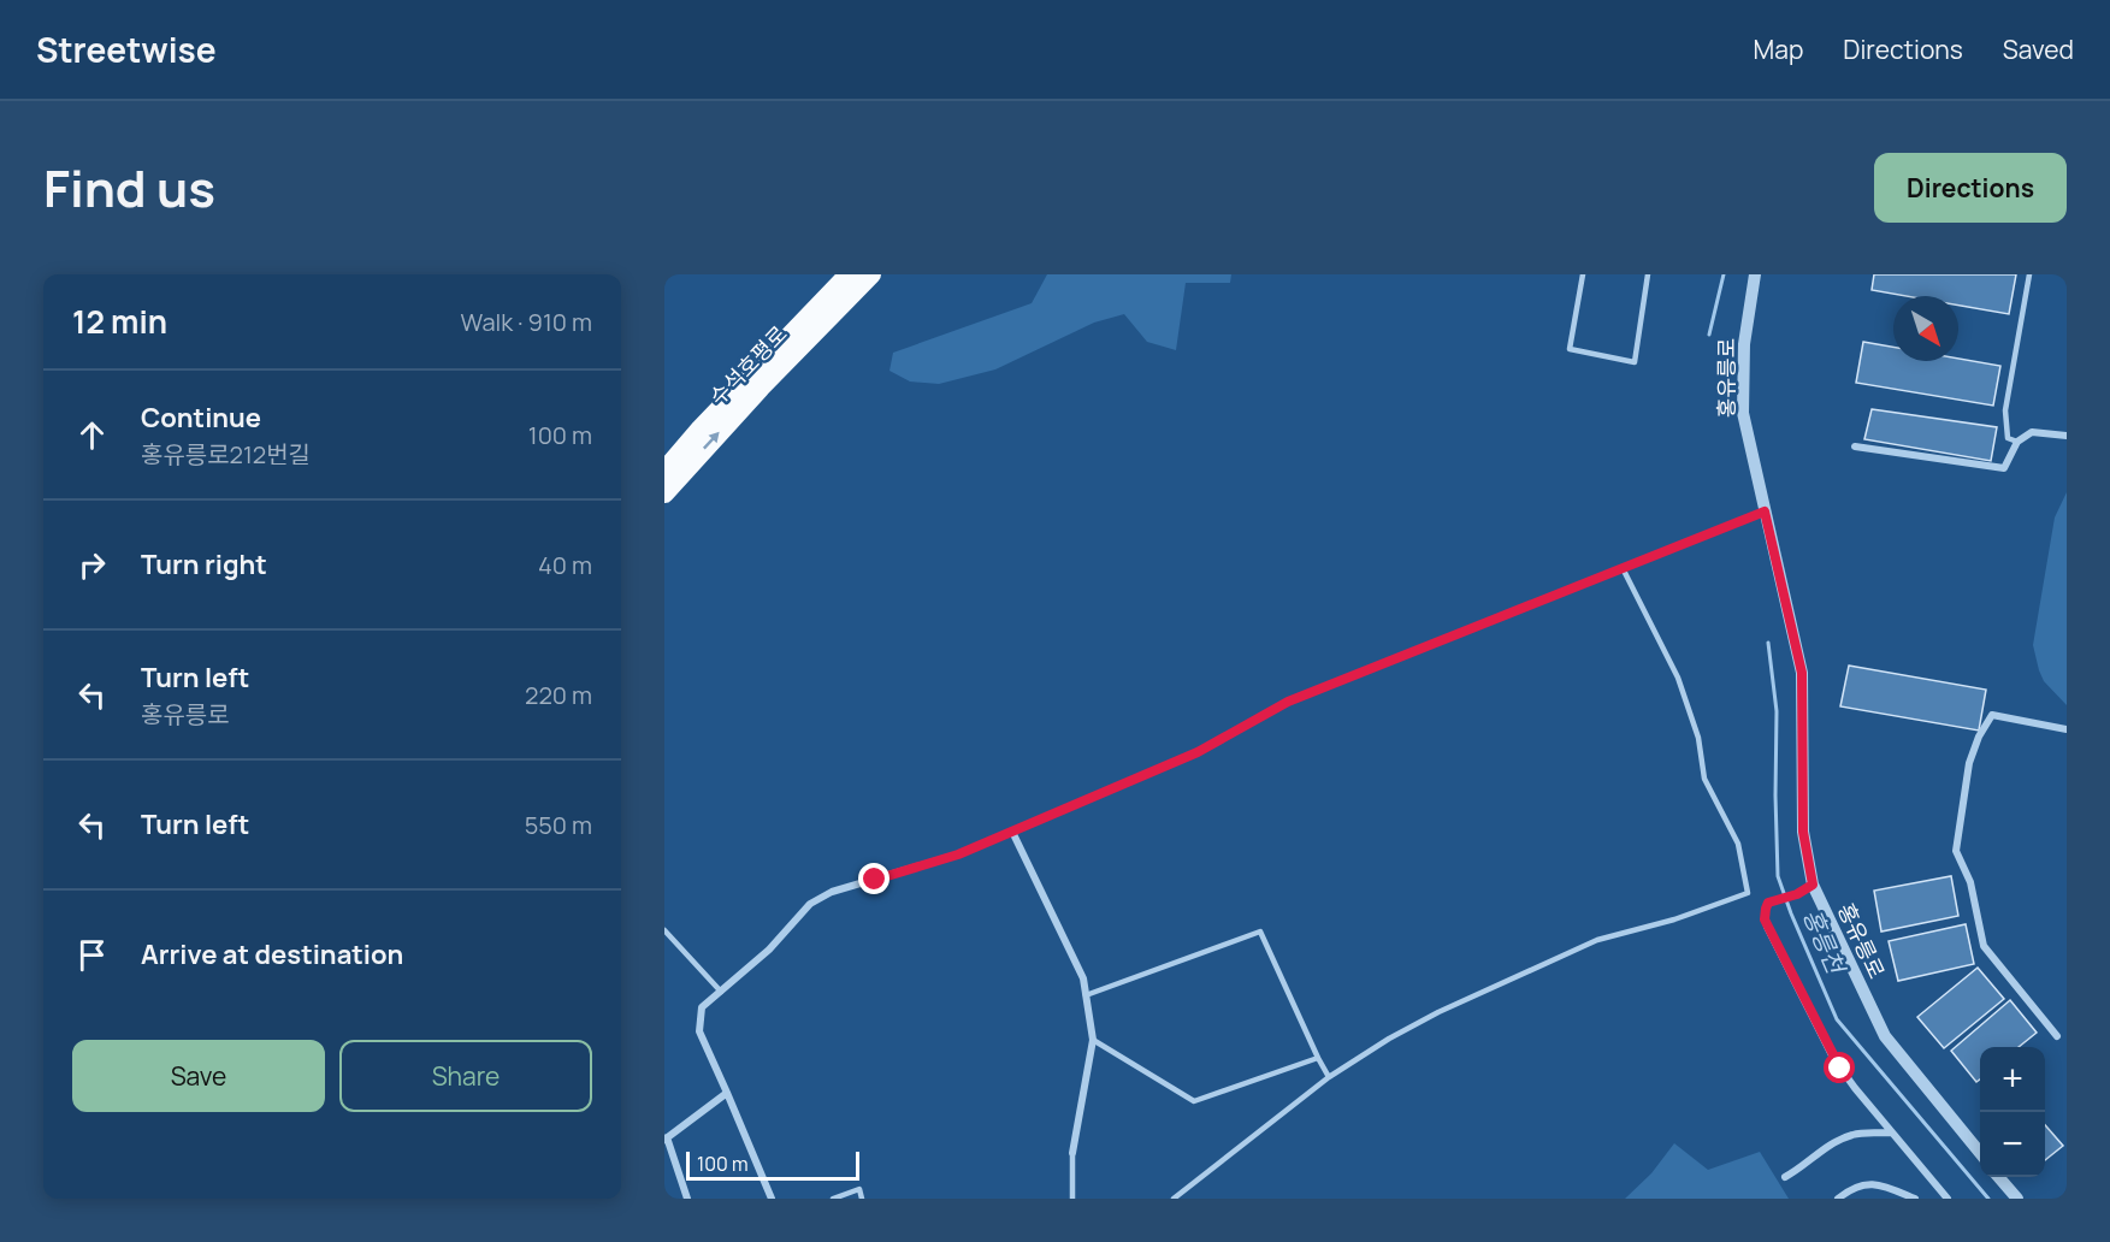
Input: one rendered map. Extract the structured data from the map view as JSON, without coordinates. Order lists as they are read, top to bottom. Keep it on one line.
{"streets":{"highway":["수석호평로"],"street":["홍유릉로"]},"water":["홍릉천"],"scale_bar":"100 m","north":"bottom right","page":{"header":"Streetwise","nav":["Map","Directions","Saved"],"title":"Find us","buttons":["Directions",["Save","Share"]],"heading":["12 min","Walk · 910 m"],"list":[["Continue","홍유릉로212번길","100 m"],["Turn right","40 m"],["Turn left","홍유릉로","220 m"],["Turn left","550 m"],"Arrive at destination"],"map_buttons":["+","−"],"scale":"100 m"}}
